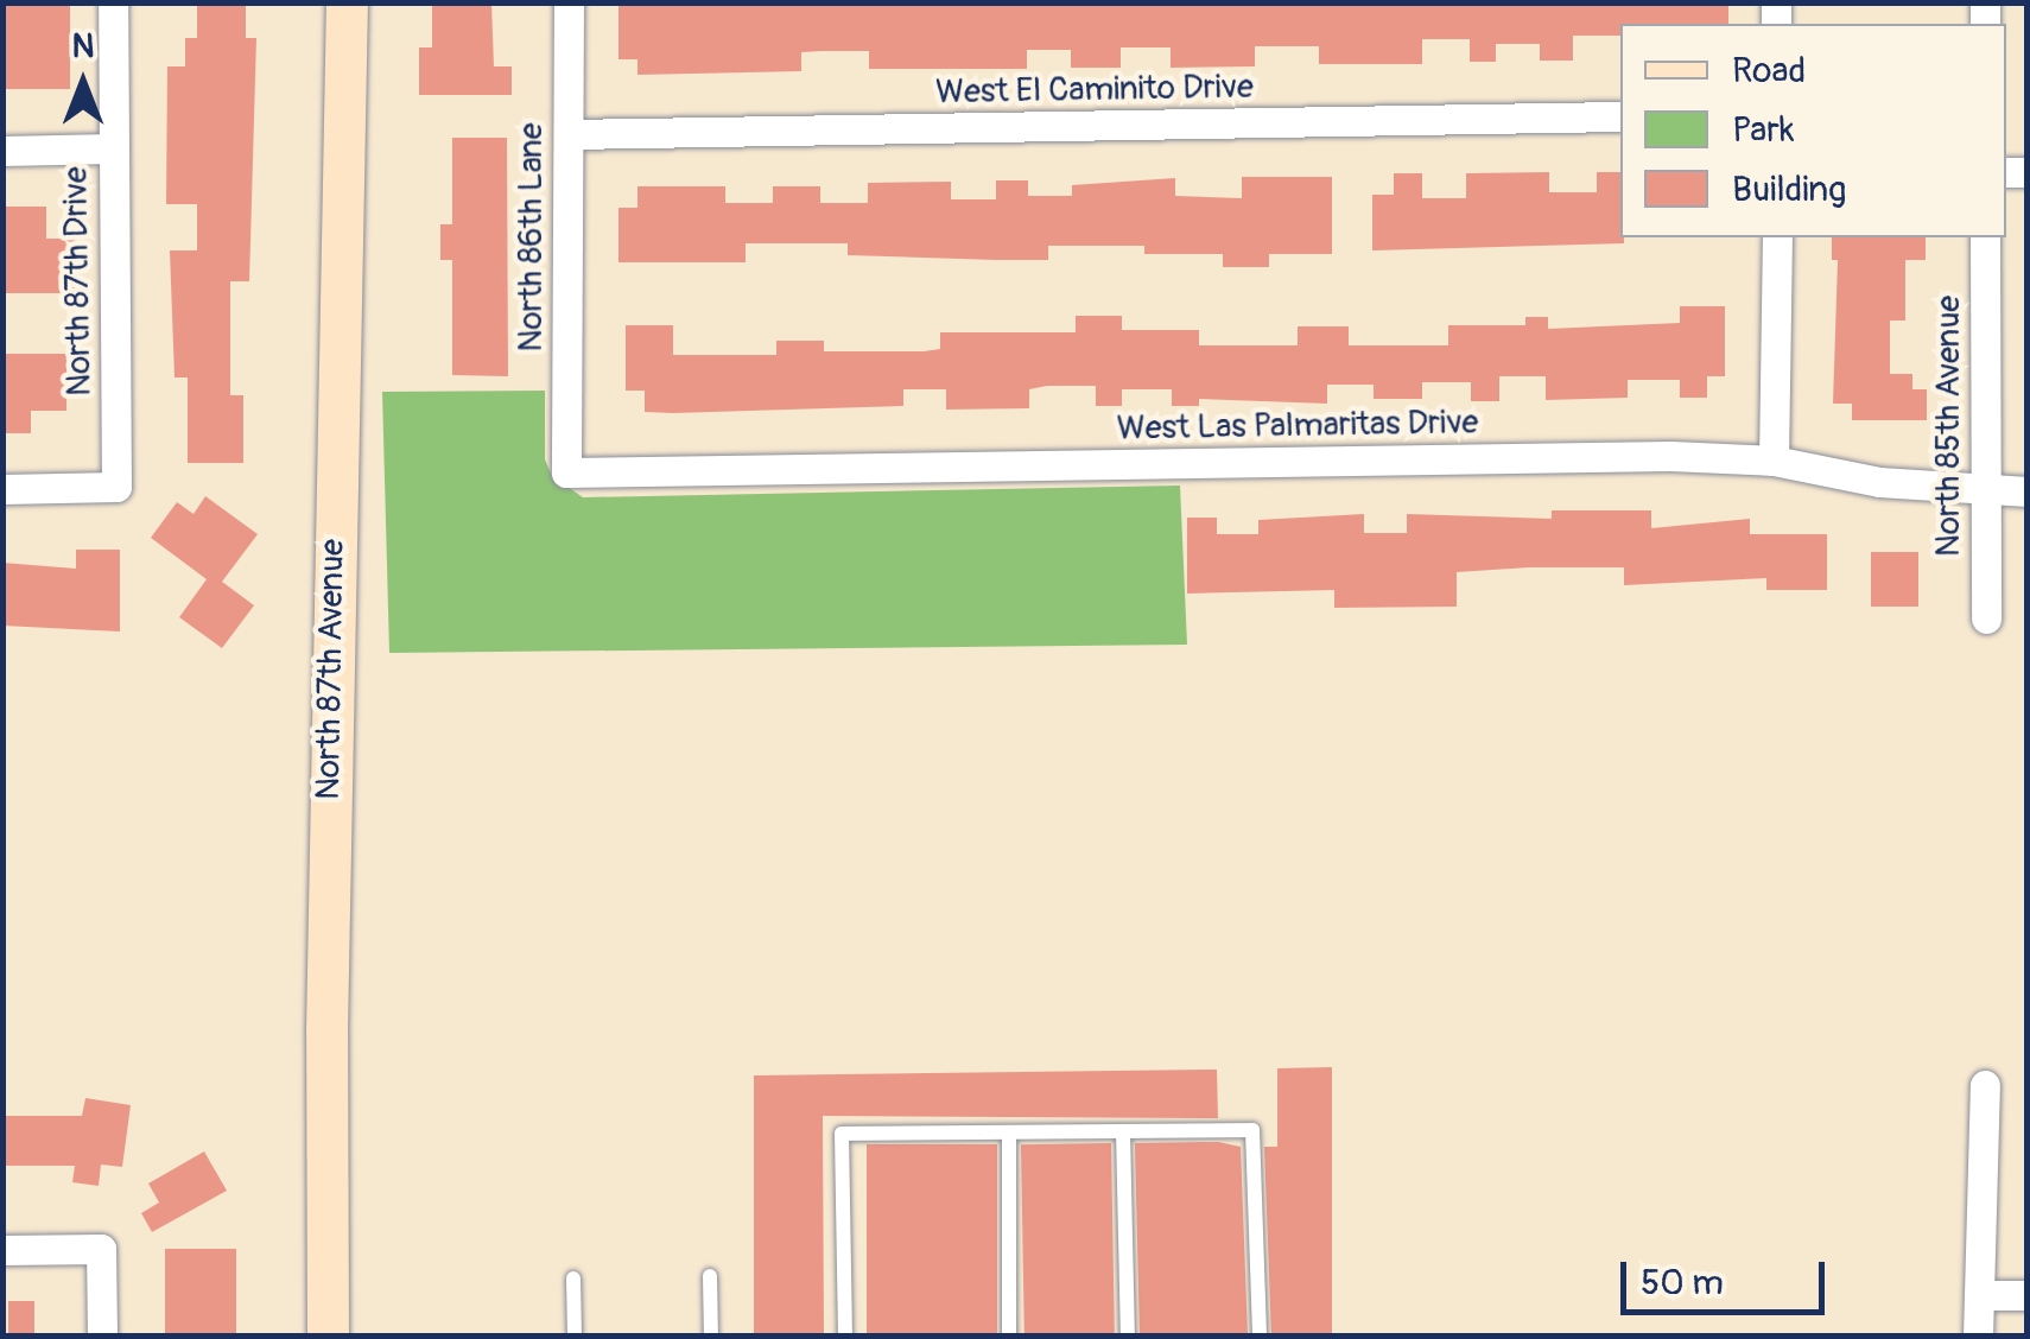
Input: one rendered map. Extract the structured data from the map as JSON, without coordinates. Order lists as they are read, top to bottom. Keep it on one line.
{"streets":{"street":["West El Caminito Drive","North 86th Lane","North 87th Drive","West Las Palmaritas Drive","North 85th Avenue","North 87th Avenue"]},"crossings":[["West El Caminito Drive","North 86th Lane"],["North 86th Lane","West Las Palmaritas Drive"],["West Las Palmaritas Drive","North 85th Avenue"]],"legend":["Road","Park","Building"],"scale_bar":"50 m","north":"top"}
